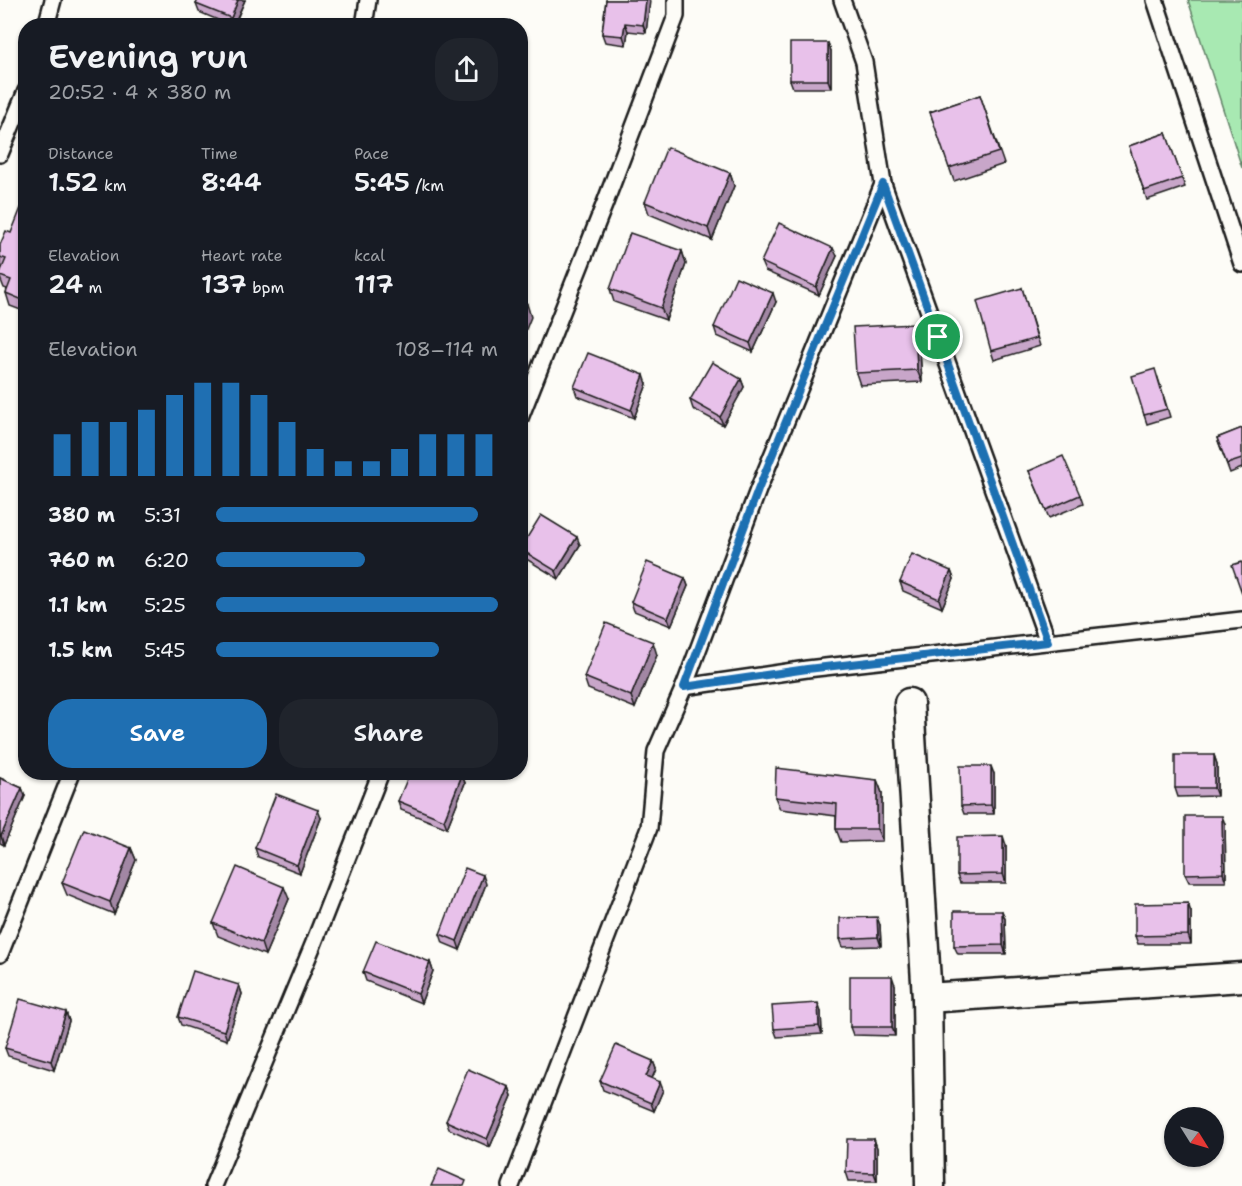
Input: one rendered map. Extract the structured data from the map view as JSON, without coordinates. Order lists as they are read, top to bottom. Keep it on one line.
{"north":"bottom right","page":{"heading":["Evening run","20:52 · 4 × 380 m"],"stats":[["Distance","1.52 km"],["Time","8:44"],["Pace","5:45 /km"],["Elevation","24 m"],["Heart rate","137 bpm"],["kcal","117"]],"chart":["Elevation","108–114 m"],"list":[{"name":"380 m","note":"5:31"},{"name":"760 m","note":"6:20"},{"name":"1.1 km","note":"5:25"},{"name":"1.5 km","note":"5:45"}],"buttons":["Save","Share"]}}
